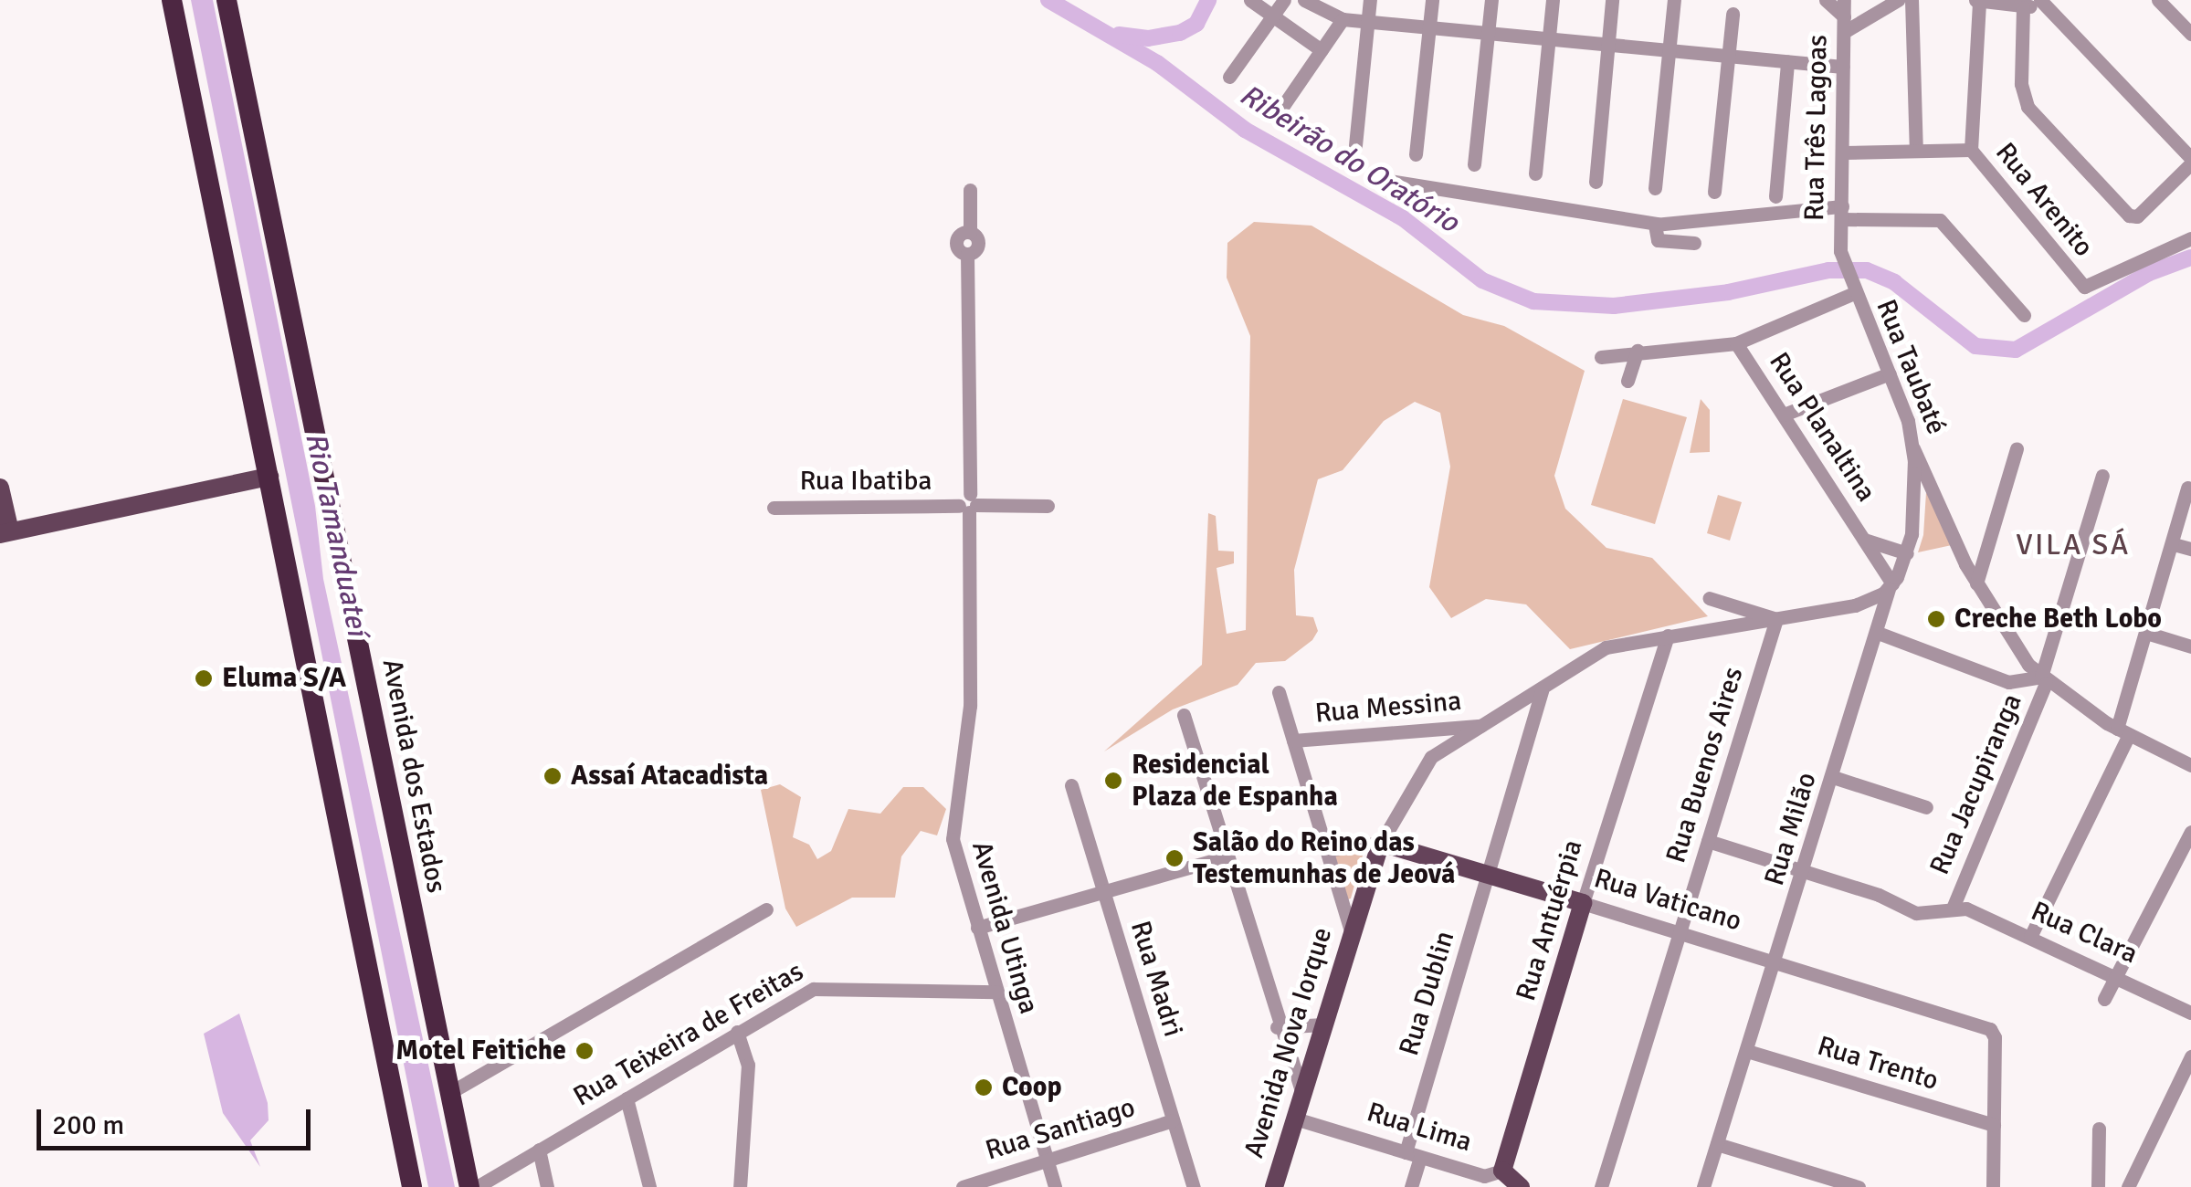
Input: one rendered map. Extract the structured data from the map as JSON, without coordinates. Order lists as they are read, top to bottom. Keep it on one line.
{"streets":{"highway":["Avenida dos Estados"],"main road":["Rua Vaticano","Rua Antuérpia","Avenida Nova Iorque","Rua Lima"],"street":["Rua Três Lagoas","Rua Arenito","Rua Taubaté","Rua Planaltina","Rua Ibatiba","Rua Messina","Rua Buenos Aires","Rua Jacupiranga","Rua Milão","Avenida Utinga","Rua Clara","Rua Madri","Rua Dublin","Rua Teixeira de Freitas","Rua Trento","Rua Santiago"]},"crossings":[["Rua Três Lagoas","Rua Arenito"],["Rua Três Lagoas","Rua Taubaté"],["Rua Taubaté","Rua Jacupiranga"],["Rua Taubaté","Rua Milão"],["Rua Planaltina","Rua Milão"],["Rua Ibatiba","Avenida Utinga"],["Rua Messina","Avenida Nova Iorque"],["Rua Buenos Aires","Rua Vaticano"],["Rua Jacupiranga","Rua Clara"],["Rua Milão","Rua Vaticano"],["Rua Milão","Rua Trento"],["Rua Vaticano","Rua Antuérpia"],["Rua Vaticano","Rua Dublin"],["Rua Vaticano","Avenida Nova Iorque"],["Rua Vaticano","Rua Trento"],["Rua Antuérpia","Rua Lima"],["Avenida Utinga","Rua Teixeira de Freitas"],["Avenida Utinga","Rua Santiago"],["Rua Madri","Rua Santiago"],["Rua Dublin","Rua Lima"],["Avenida Nova Iorque","Rua Lima"]],"districts":["VILA SÁ"],"water":["Ribeirão do Oratório","Rio Tamanduateí"],"places":["Creche Beth Lobo","Eluma S/A","Assaí Atacadista","Residencial Plaza de Espanha","Salão do Reino das Testemunhas de Jeová","Motel Feitiche","Coop"],"scale_bar":"200 m"}
